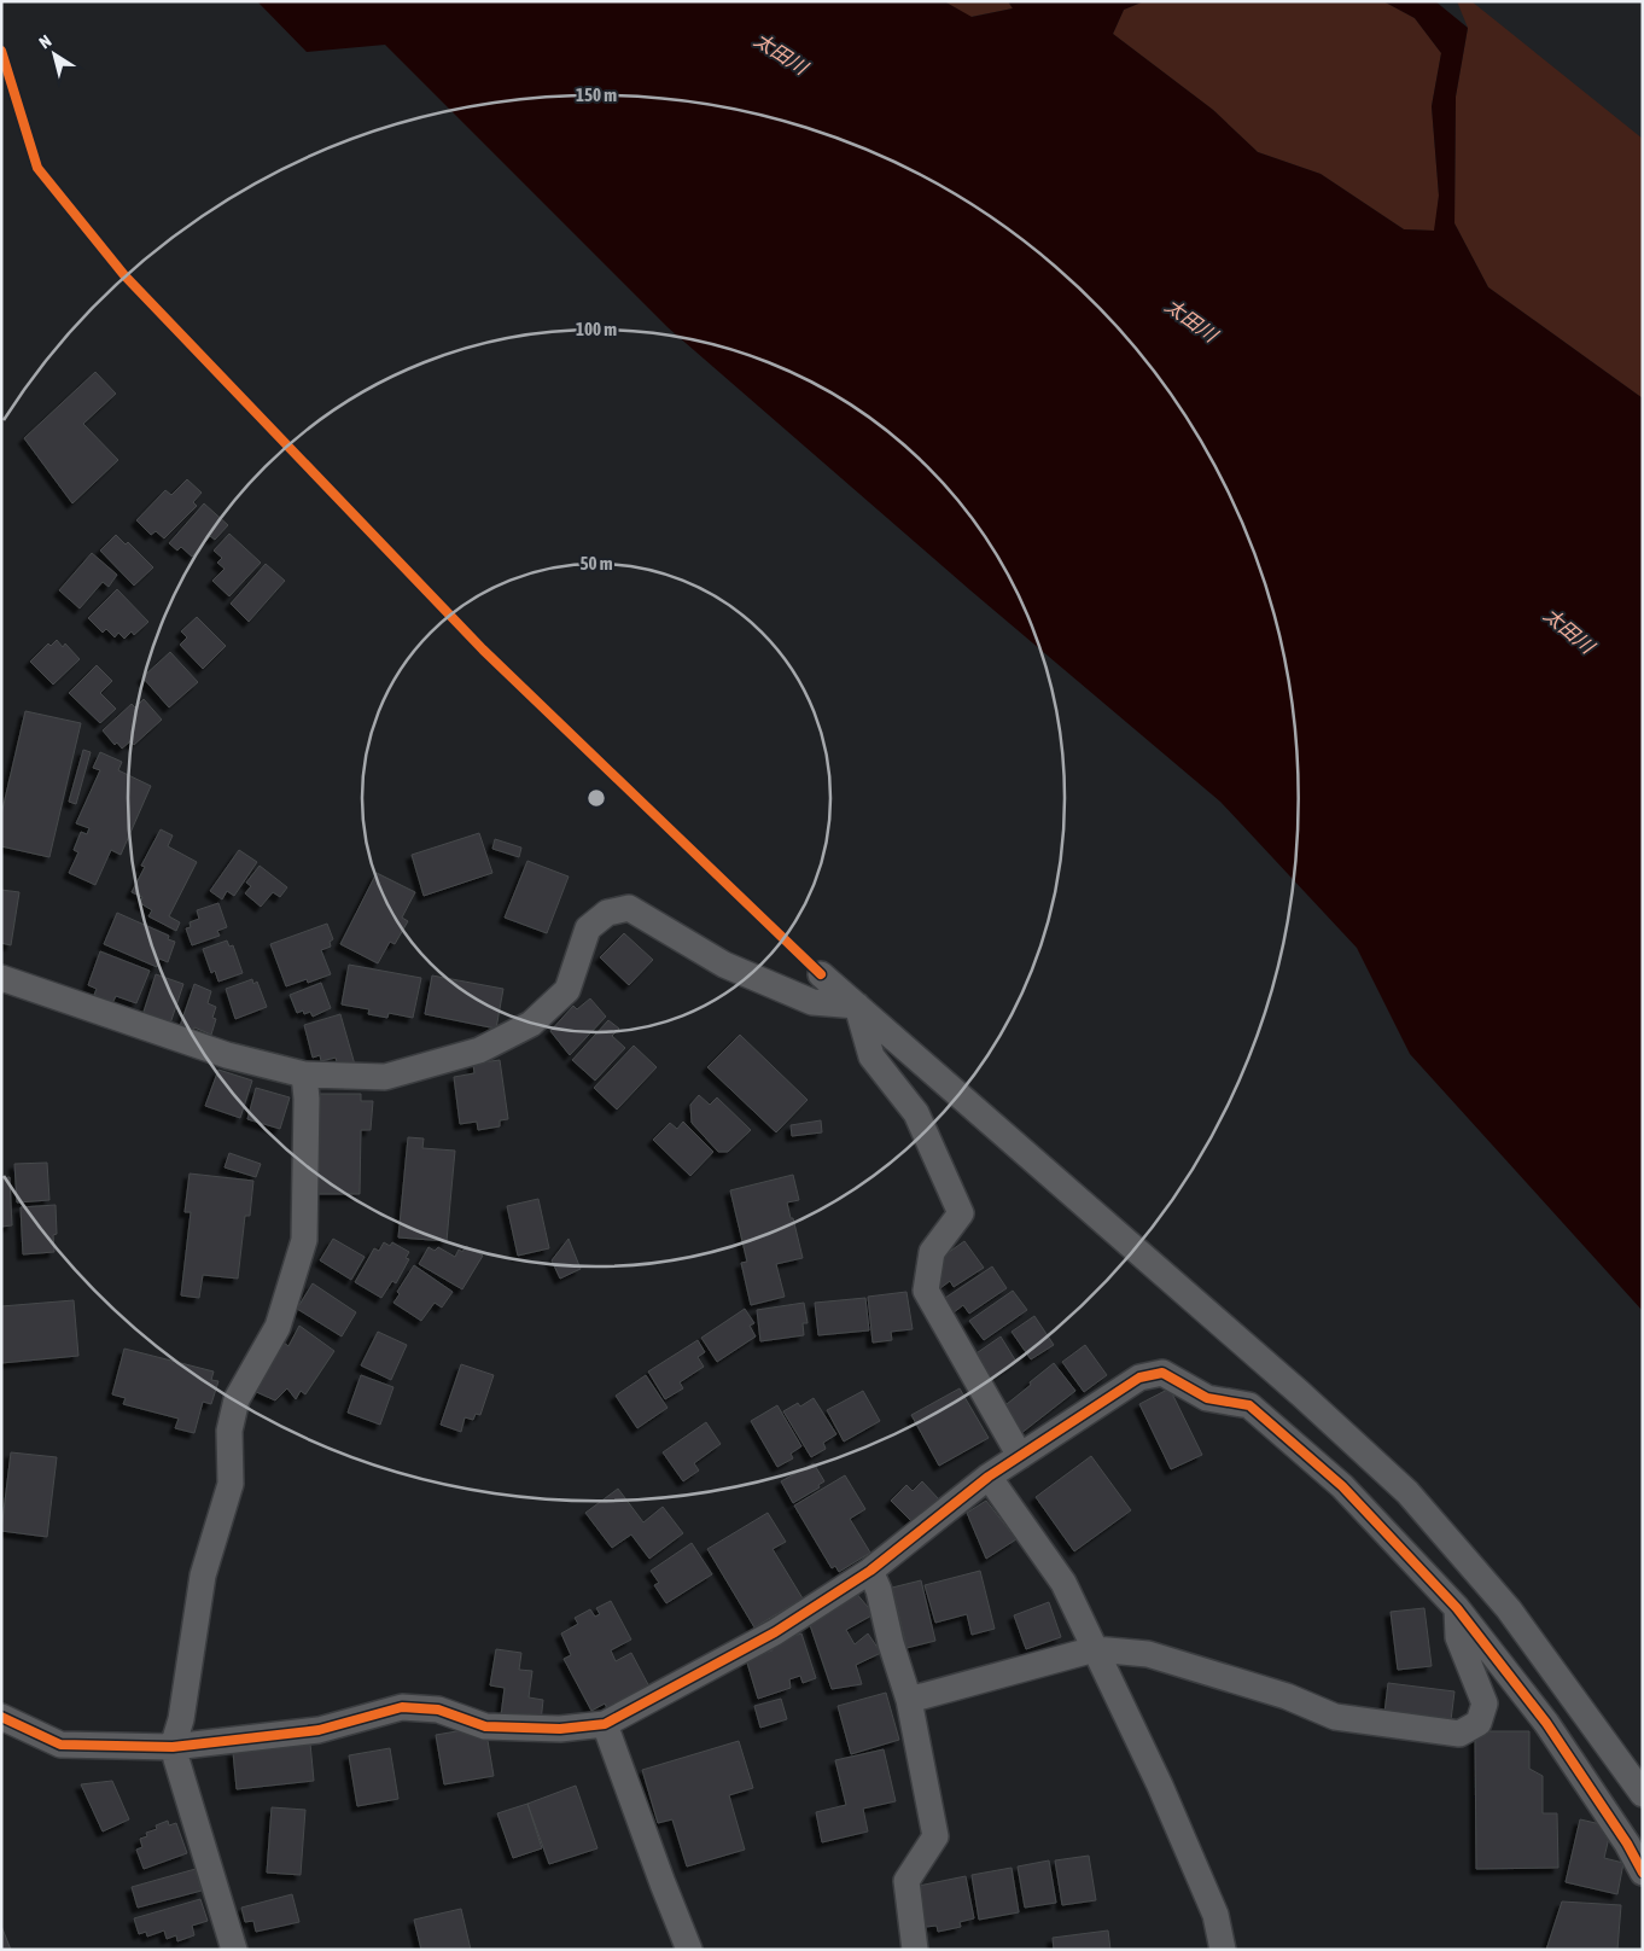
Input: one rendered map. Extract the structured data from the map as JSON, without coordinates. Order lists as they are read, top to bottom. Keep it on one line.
{"water":["太田川"],"north":"top left","rings":["150 m","100 m","50 m"]}
